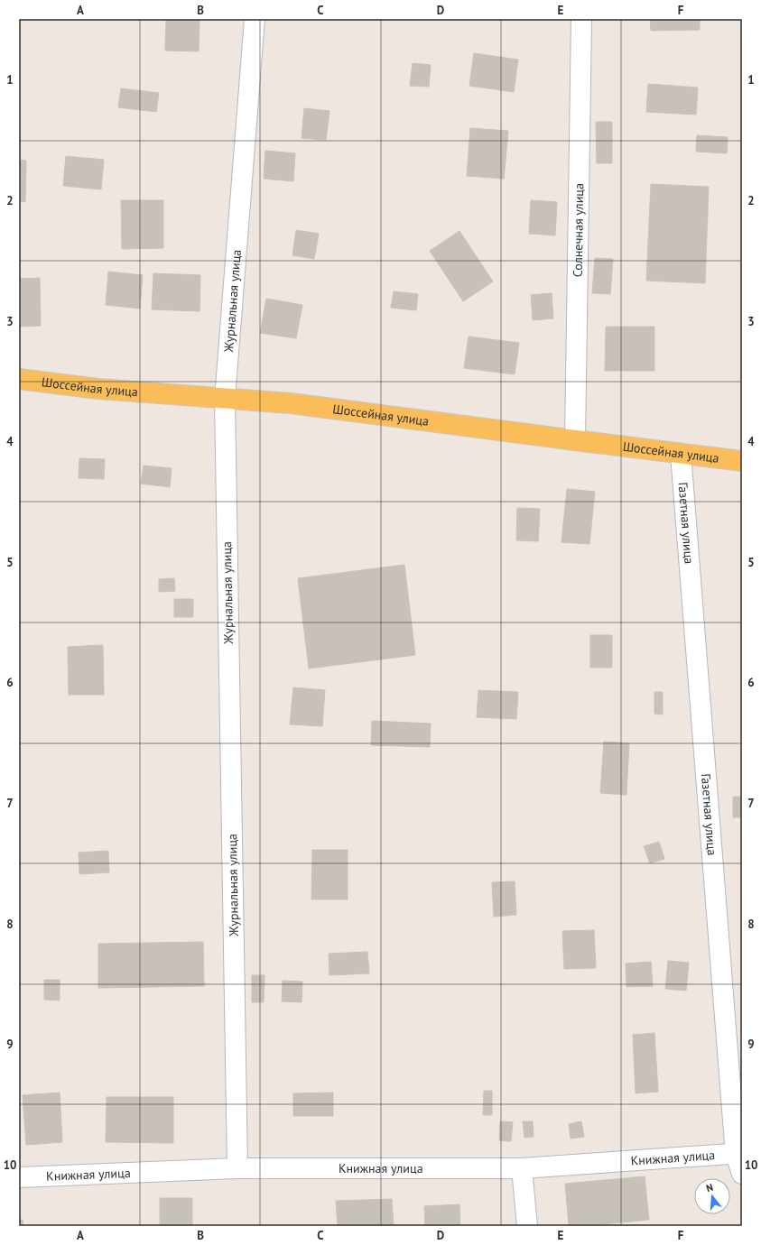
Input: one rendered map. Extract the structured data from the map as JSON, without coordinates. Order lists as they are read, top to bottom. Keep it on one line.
{"streets":{"main road":["Шоссейная улица"],"street":["Солнечная улица","Журнальная улица","Газетная улица","Книжная улица"]},"crossings":[["Солнечная улица","Шоссейная улица"],["Журнальная улица","Шоссейная улица"],["Журнальная улица","Книжная улица"],["Шоссейная улица","Газетная улица"],["Газетная улица","Книжная улица"]],"north":"top","grid":{"columns":["A","B","C","D","E","F"],"rows":["1","2","3","4","5","6","7","8","9","10"]}}
